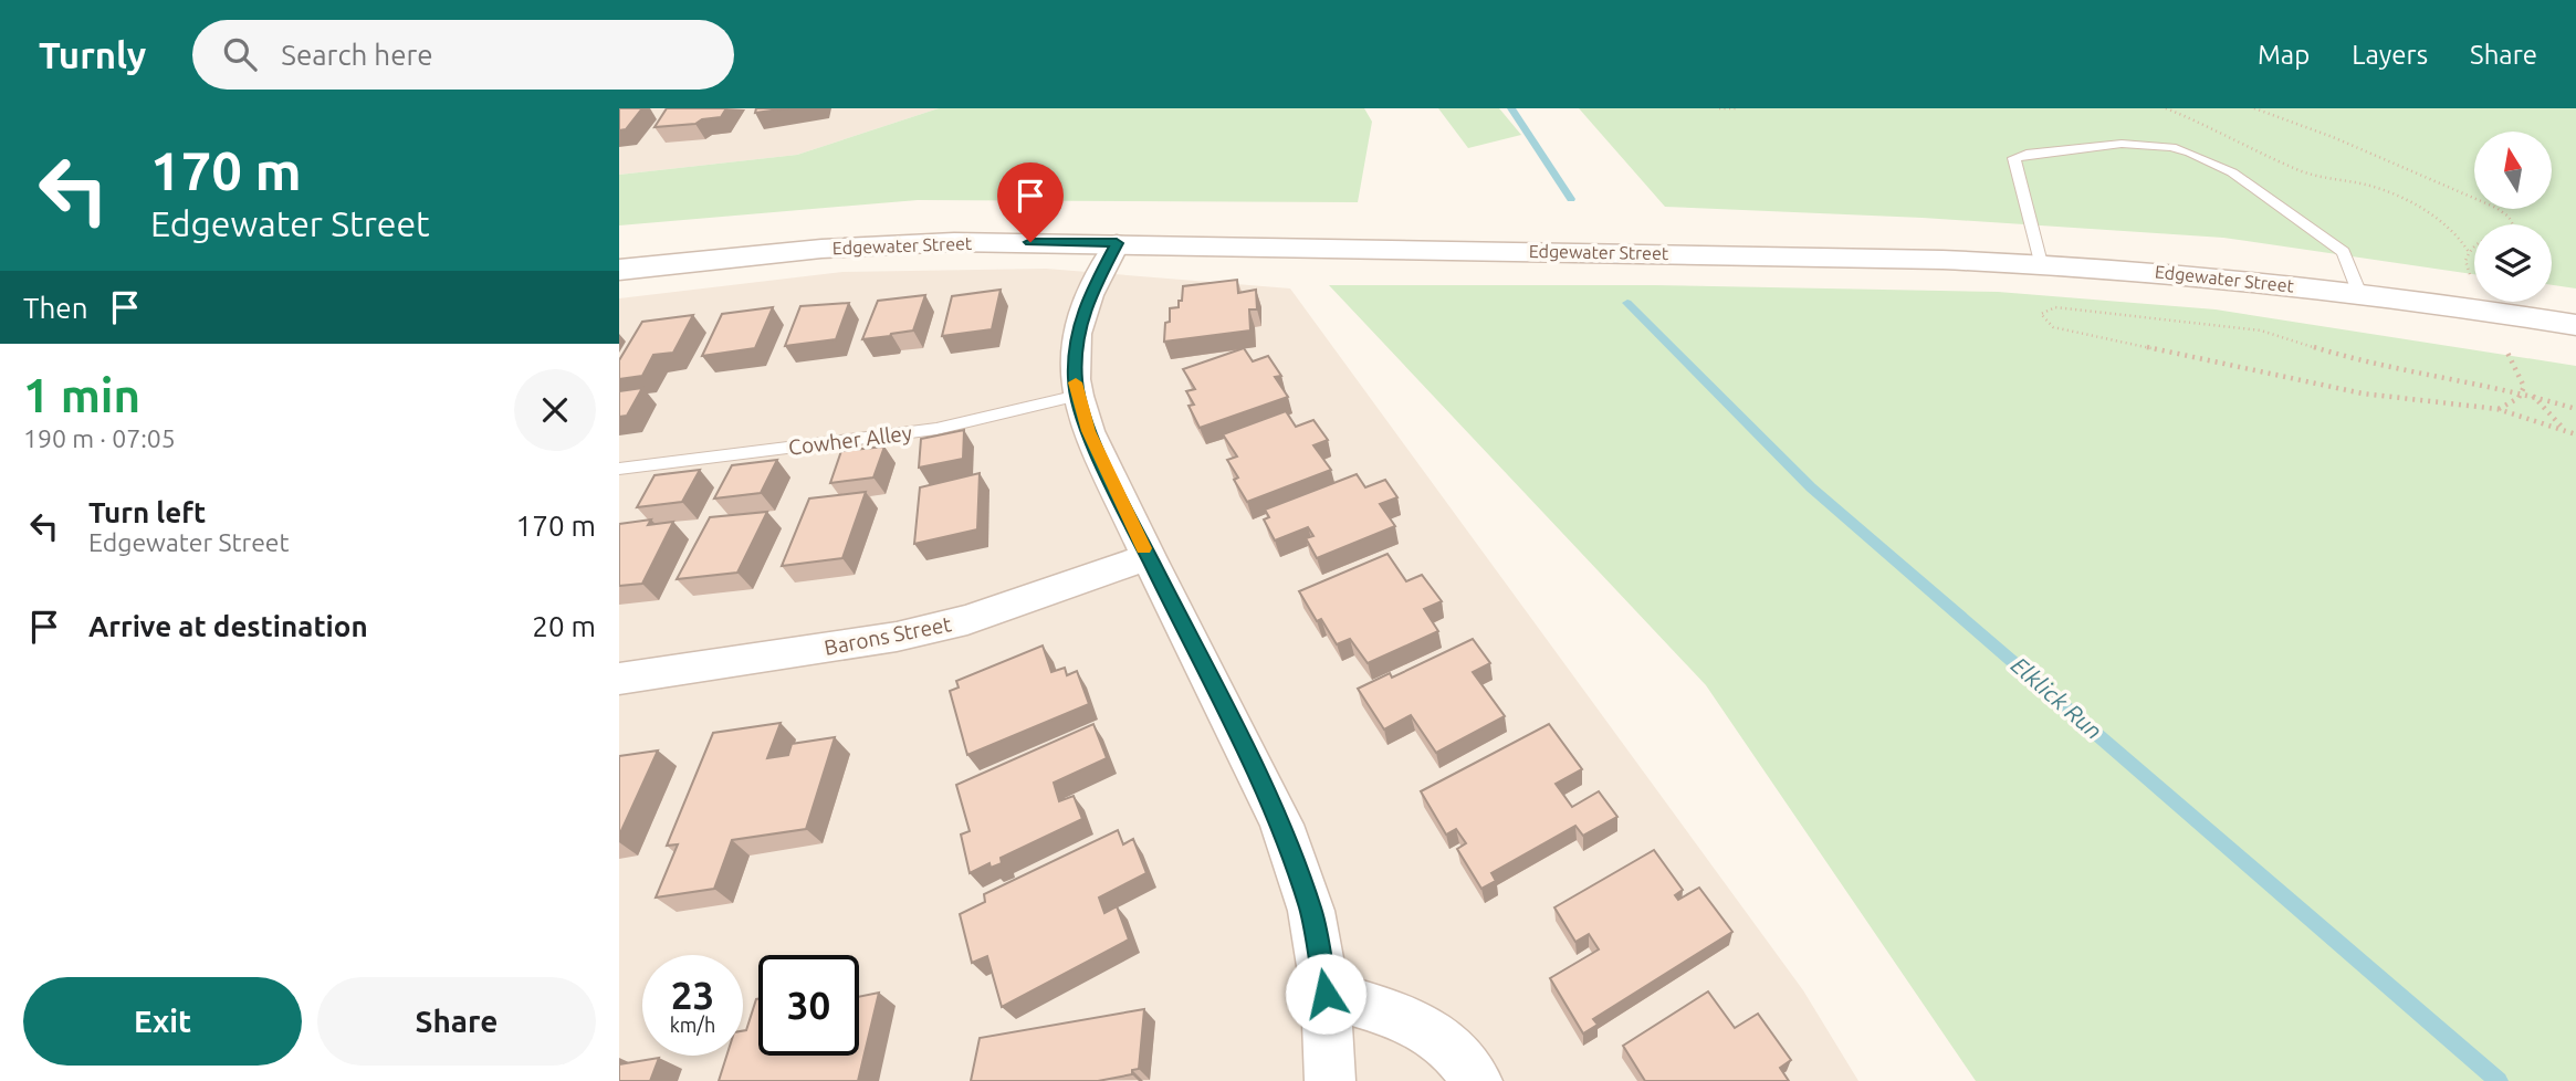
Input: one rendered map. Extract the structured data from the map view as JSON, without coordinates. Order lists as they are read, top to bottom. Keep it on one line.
{"streets":{"street":["Edgewater Street","Barons Street"],"lane":["Cowher Alley"]},"water":["Elklick Run"],"north":"top","page":{"header":"Turnly","search":"Search here","nav":["Map","Layers","Share"],"turn":["170 m","Edgewater Street"],"then":"Then","heading":["1 min","190 m · 07:05"],"list":[{"name":"Turn left","note":"Edgewater Street","value":"170 m"},{"name":"Arrive at destination","value":"20 m"}],"speed":"23 km/h","limit":"30","buttons":["Exit","Share"]}}
